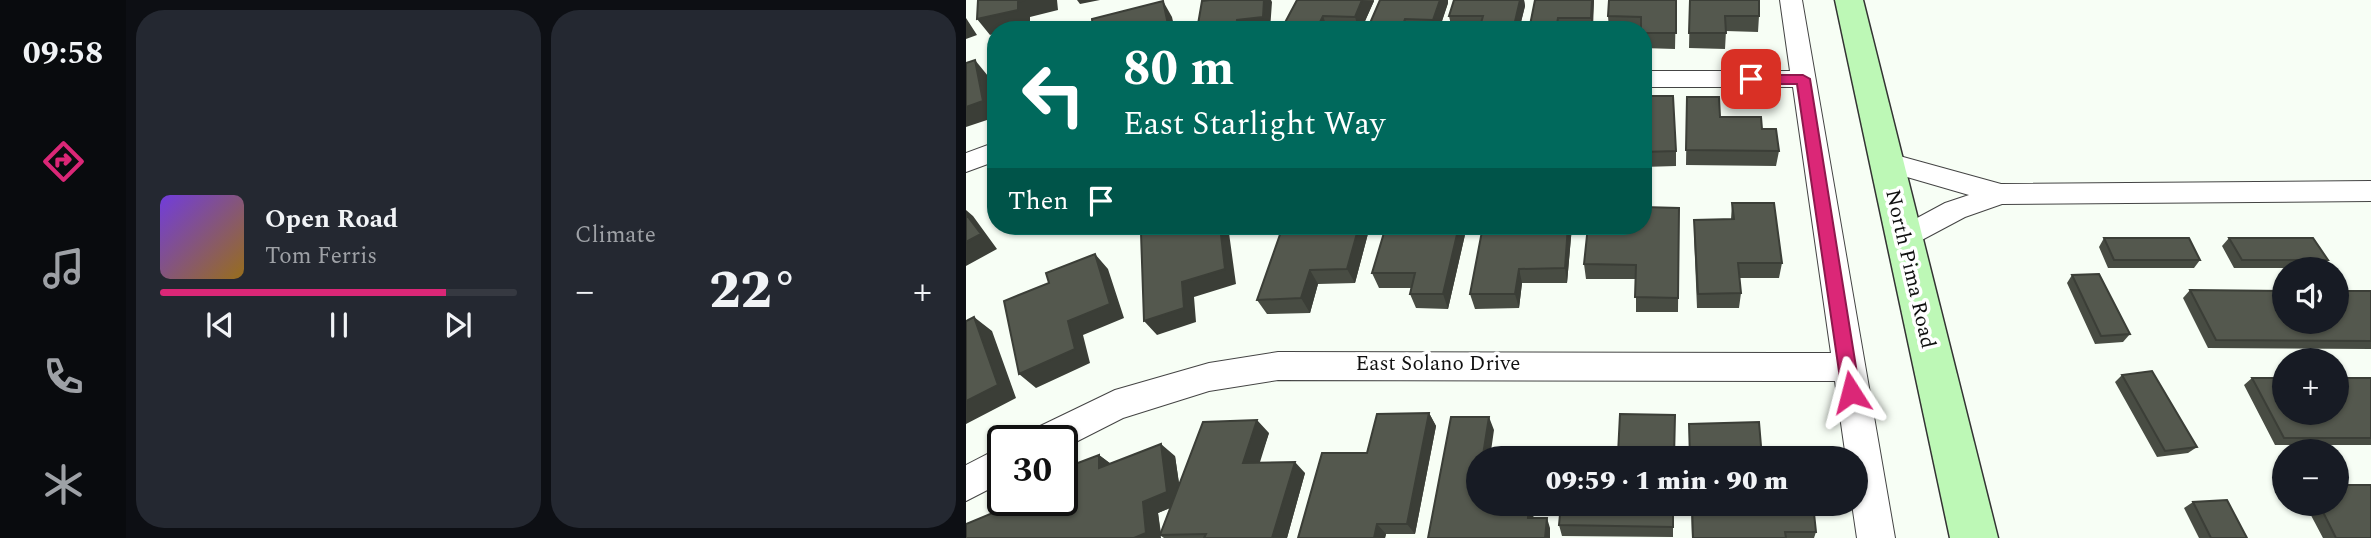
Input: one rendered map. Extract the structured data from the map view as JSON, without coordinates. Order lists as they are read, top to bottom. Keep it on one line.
{"streets":{"main road":["North Pima Road"],"street":["East Solano Drive"]},"page":{"tabs":"09:58","tile":"Climate","turn":["80 m","East Starlight Way"],"then":"Then","song":["Open Road","Tom Ferris"],"map_buttons":["+","−"],"heat":["−","22°","+"],"limit":"30","trip":"09:59 · 1 min · 90 m"}}
